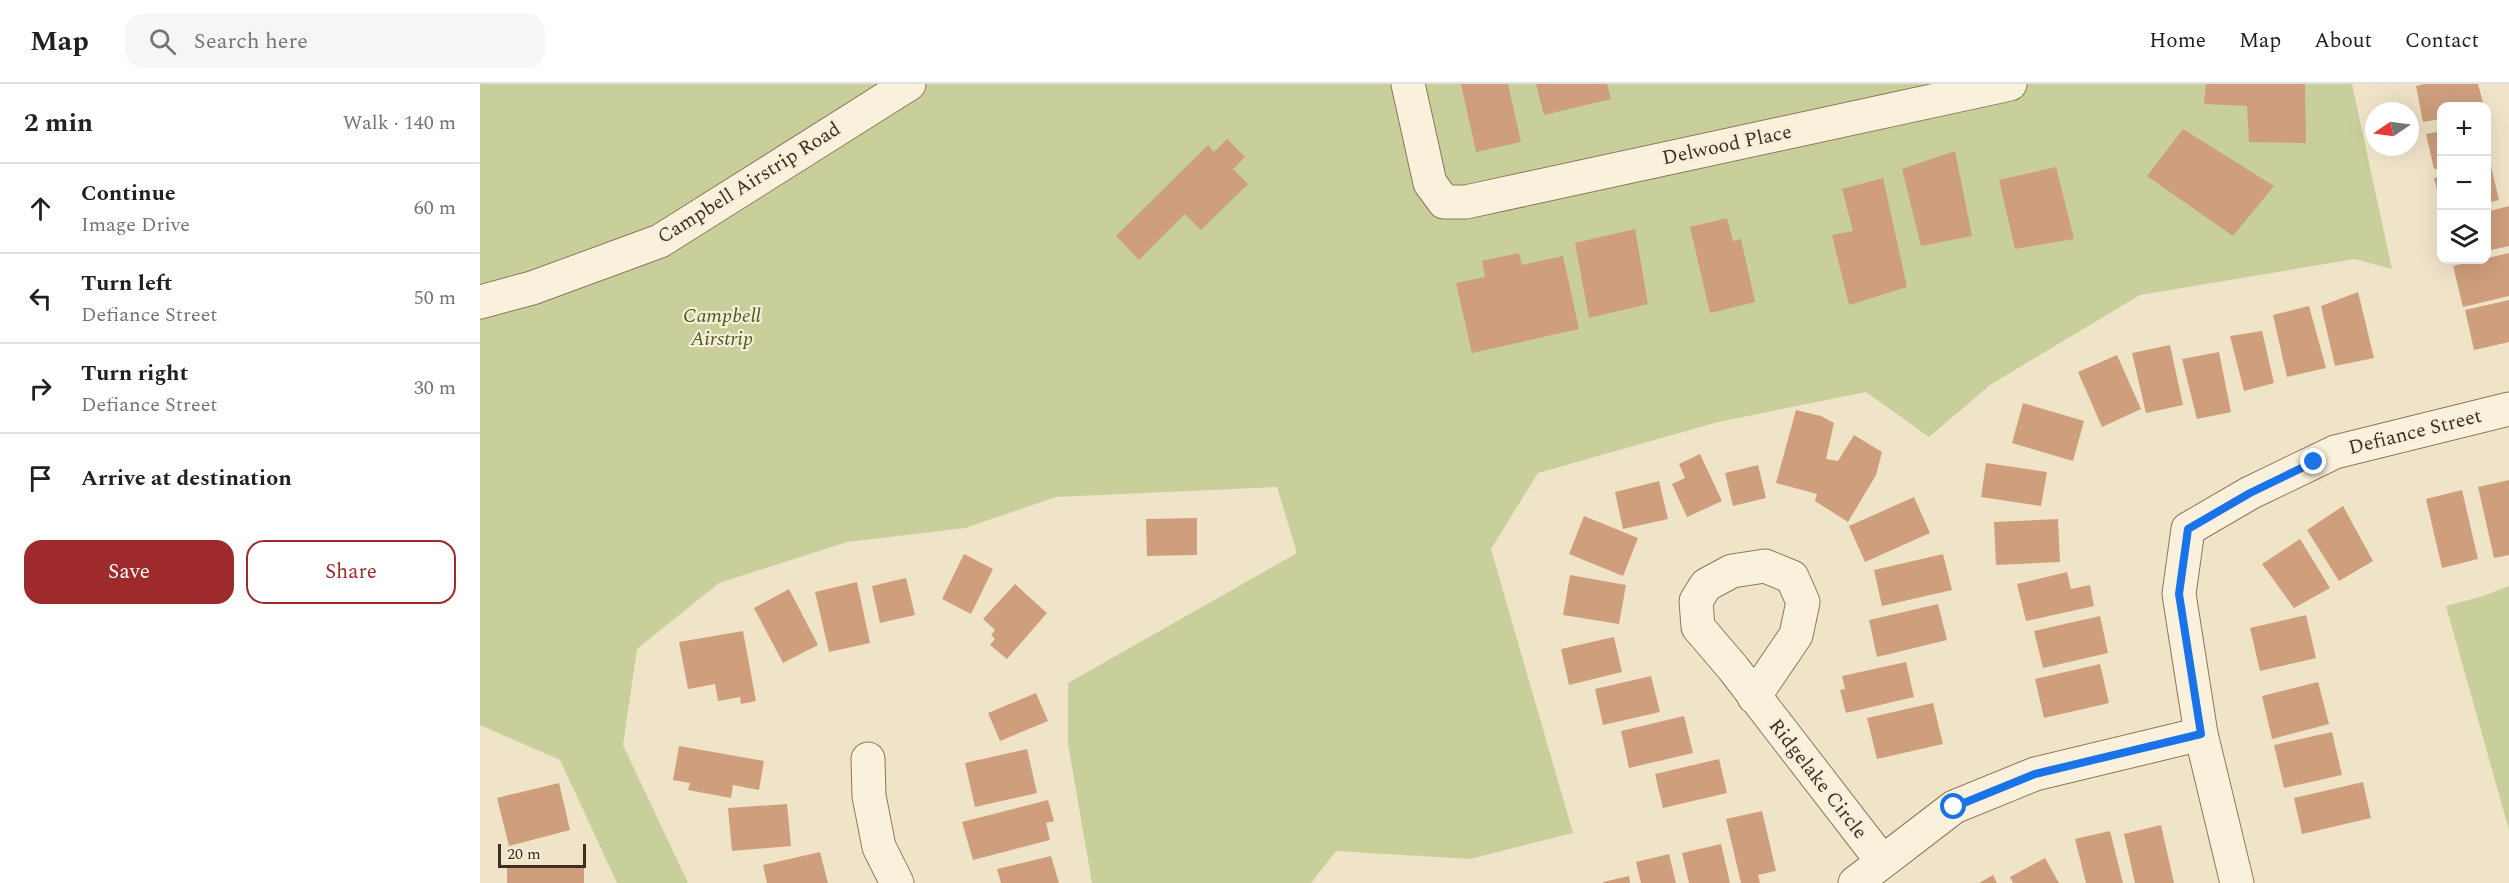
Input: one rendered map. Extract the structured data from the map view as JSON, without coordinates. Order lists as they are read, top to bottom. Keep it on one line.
{"streets":{"street":["Delwood Place","Campbell Airstrip Road","Defiance Street","Ridgelake Circle"]},"parks":["Campbell Airstrip"],"scale_bar":"20 m","north":"left","page":{"header":"Map","search":"Search here","nav":["Home","Map","About","Contact"],"heading":["2 min","Walk · 140 m"],"map_buttons":["+","−"],"list":[["Continue","Image Drive","60 m"],["Turn left","Defiance Street","50 m"],["Turn right","Defiance Street","30 m"],"Arrive at destination"],"buttons":["Save","Share"],"scale":"20 m"}}
